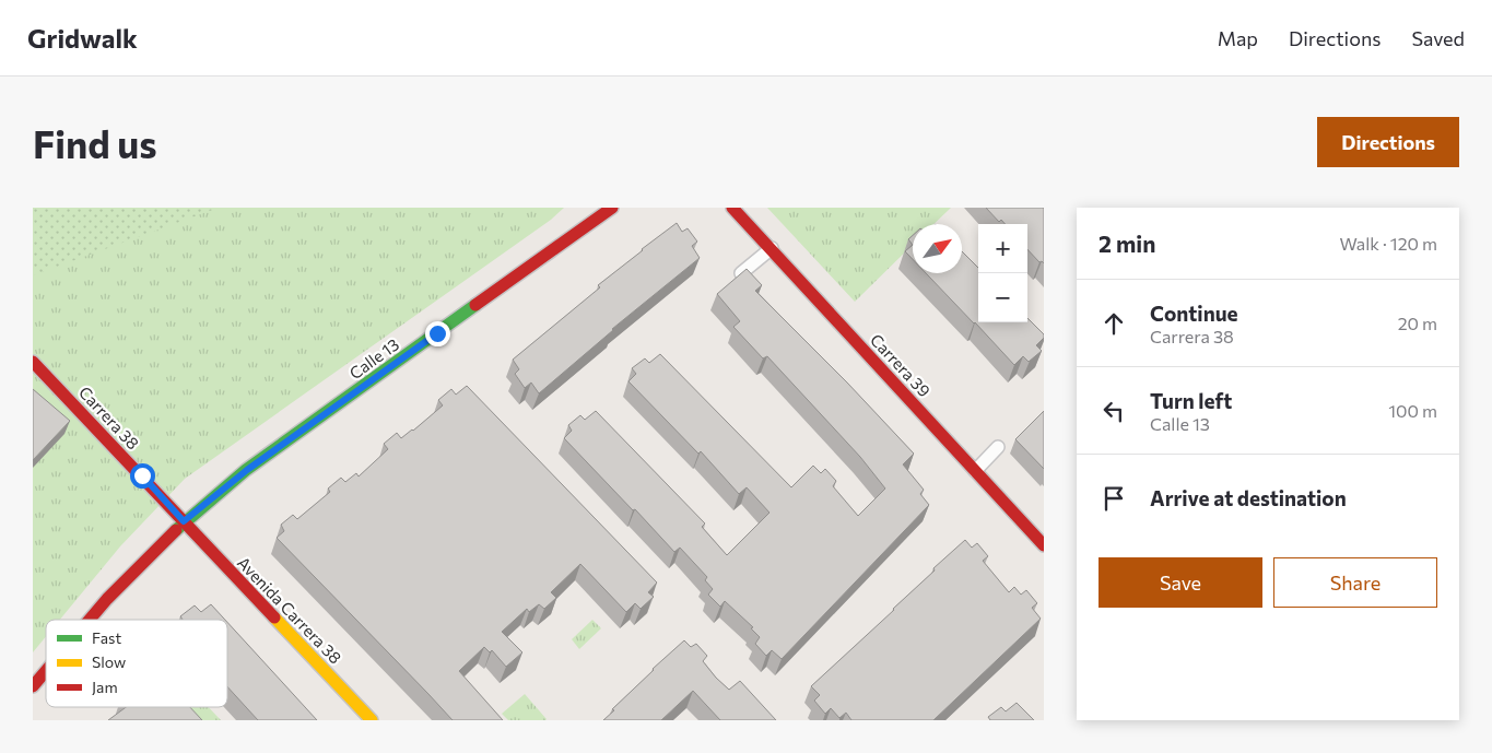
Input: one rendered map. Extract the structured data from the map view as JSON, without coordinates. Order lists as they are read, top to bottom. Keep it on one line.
{"streets":{"street":["Calle 13","Carrera 39","Carrera 38","Avenida Carrera 38"]},"crossings":[["Calle 13","Carrera 38"],["Calle 13","Avenida Carrera 38"],["Carrera 38","Avenida Carrera 38"]],"legend":["Fast","Slow","Jam"],"north":"top right","page":{"header":"Gridwalk","nav":["Map","Directions","Saved"],"buttons":["Directions",["Save","Share"]],"title":"Find us","heading":["2 min","Walk · 120 m"],"map_buttons":["+","−"],"list":[["Continue","Carrera 38","20 m"],["Turn left","Calle 13","100 m"],"Arrive at destination"]}}
